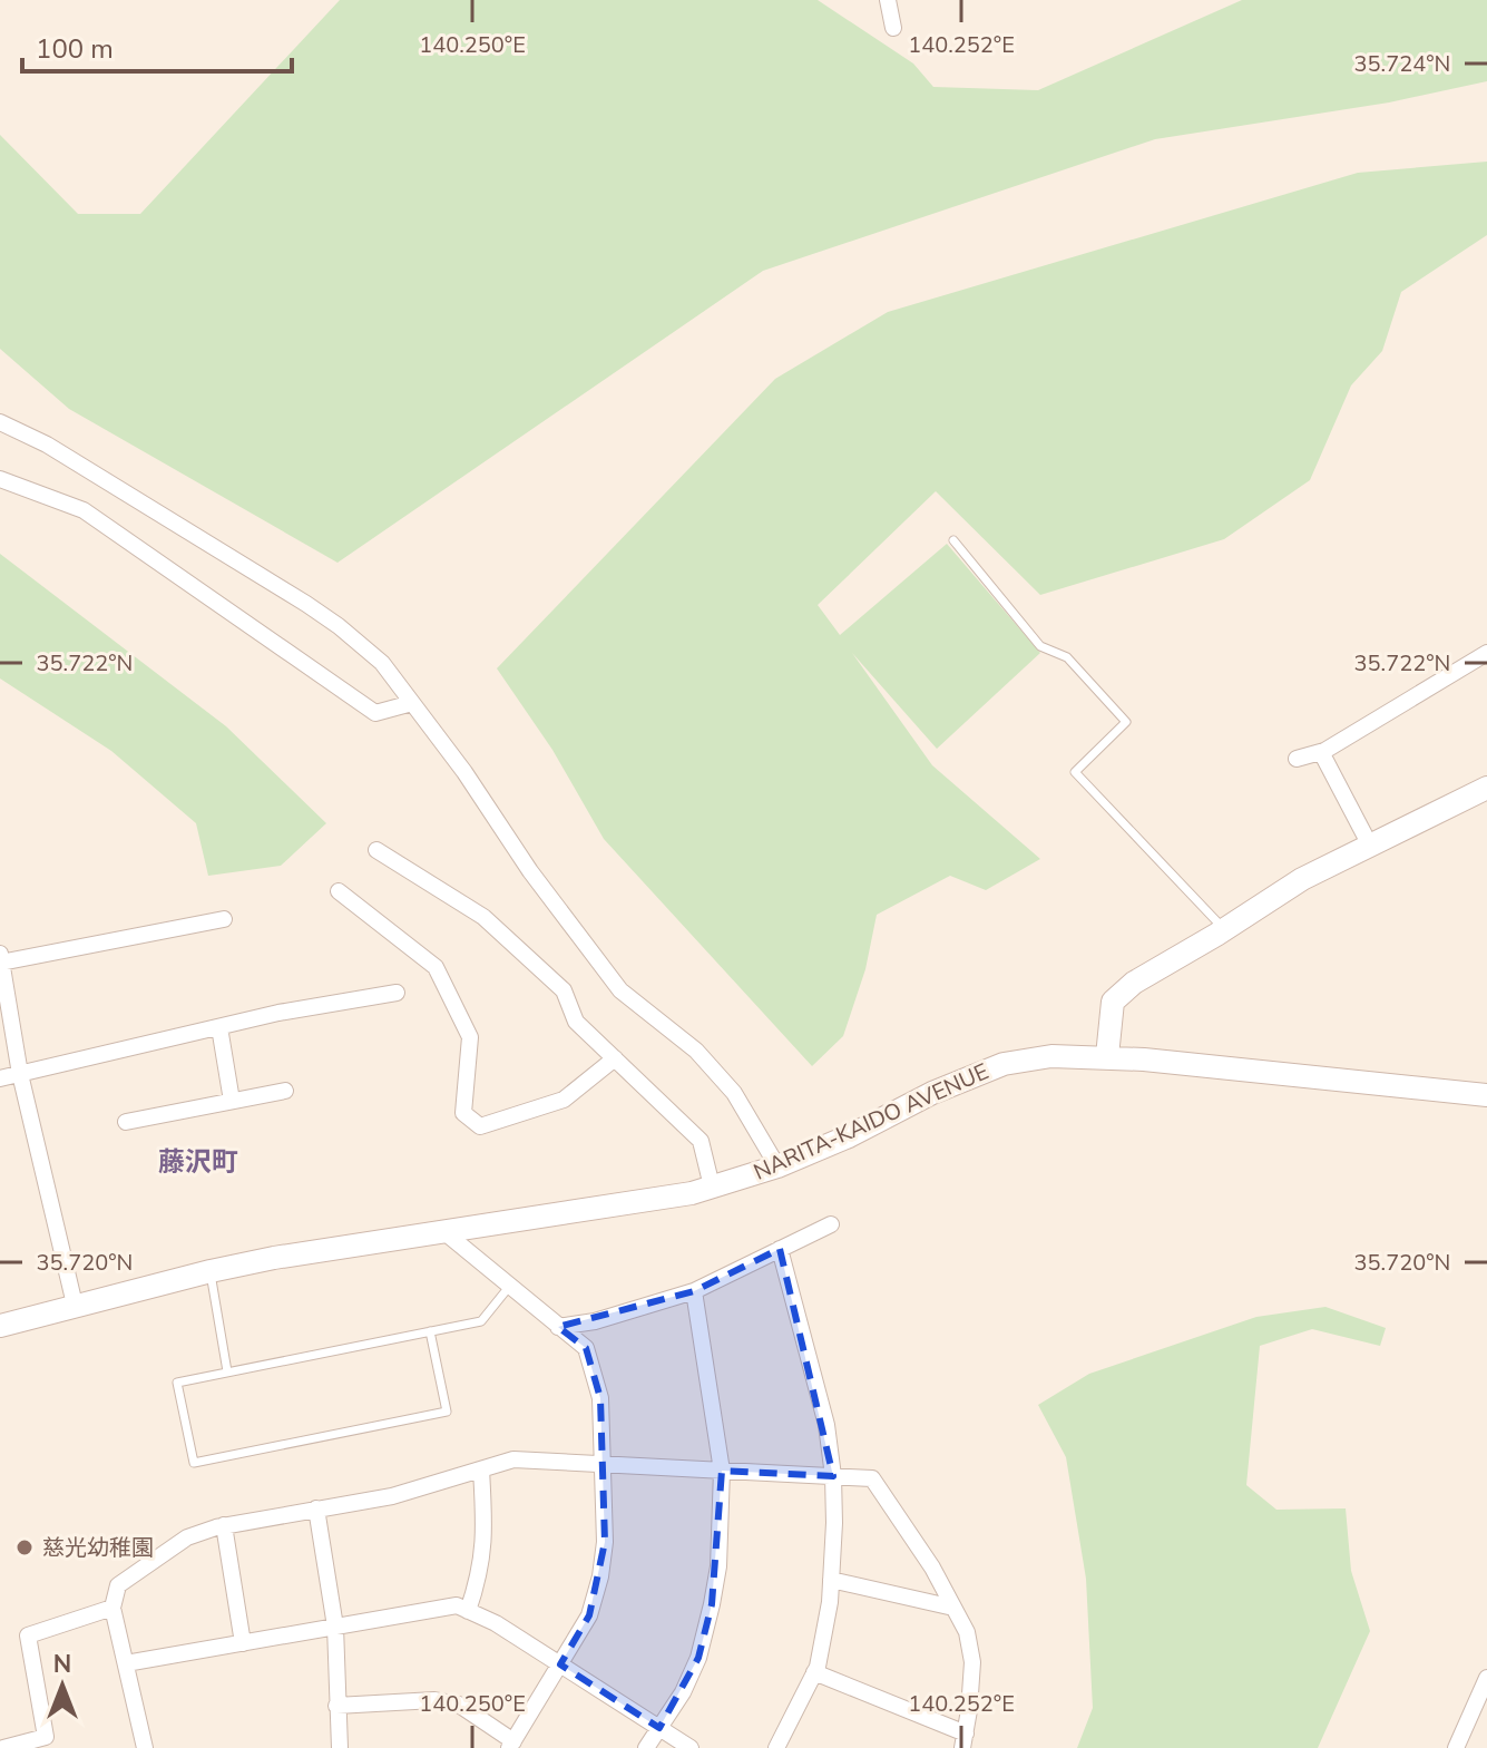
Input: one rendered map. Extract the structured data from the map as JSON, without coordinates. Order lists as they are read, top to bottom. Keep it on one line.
{"streets":{"street":["NARITA-KAIDO AVENUE"]},"districts":["藤沢町"],"places":["慈光幼稚園"],"scale_bar":"100 m","north":"top","coordinates":["140.250°E","140.252°E","35.724°N","35.722°N","35.720°N"]}
